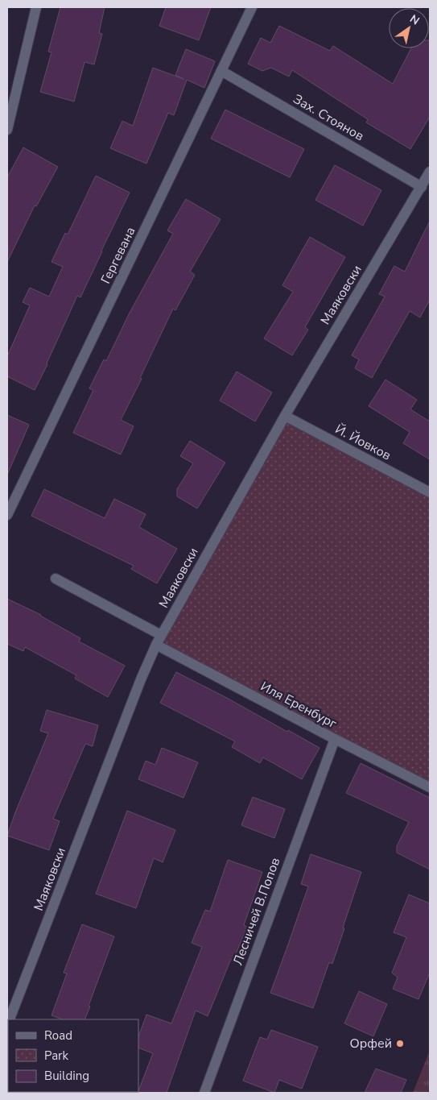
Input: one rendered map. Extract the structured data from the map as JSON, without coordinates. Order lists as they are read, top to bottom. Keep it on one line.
{"streets":{"street":["Зах. Стоянов","Гергевана","Маяковски","Й. Йовков","Иля Еренбург","Лесничей В.Попов"]},"crossings":[["Зах. Стоянов","Гергевана"],["Зах. Стоянов","Маяковски"],["Маяковски","Й. Йовков"],["Маяковски","Иля Еренбург"],["Иля Еренбург","Лесничей В.Попов"]],"places":["Орфей"],"legend":["Road","Park","Building"],"north":"top right"}
